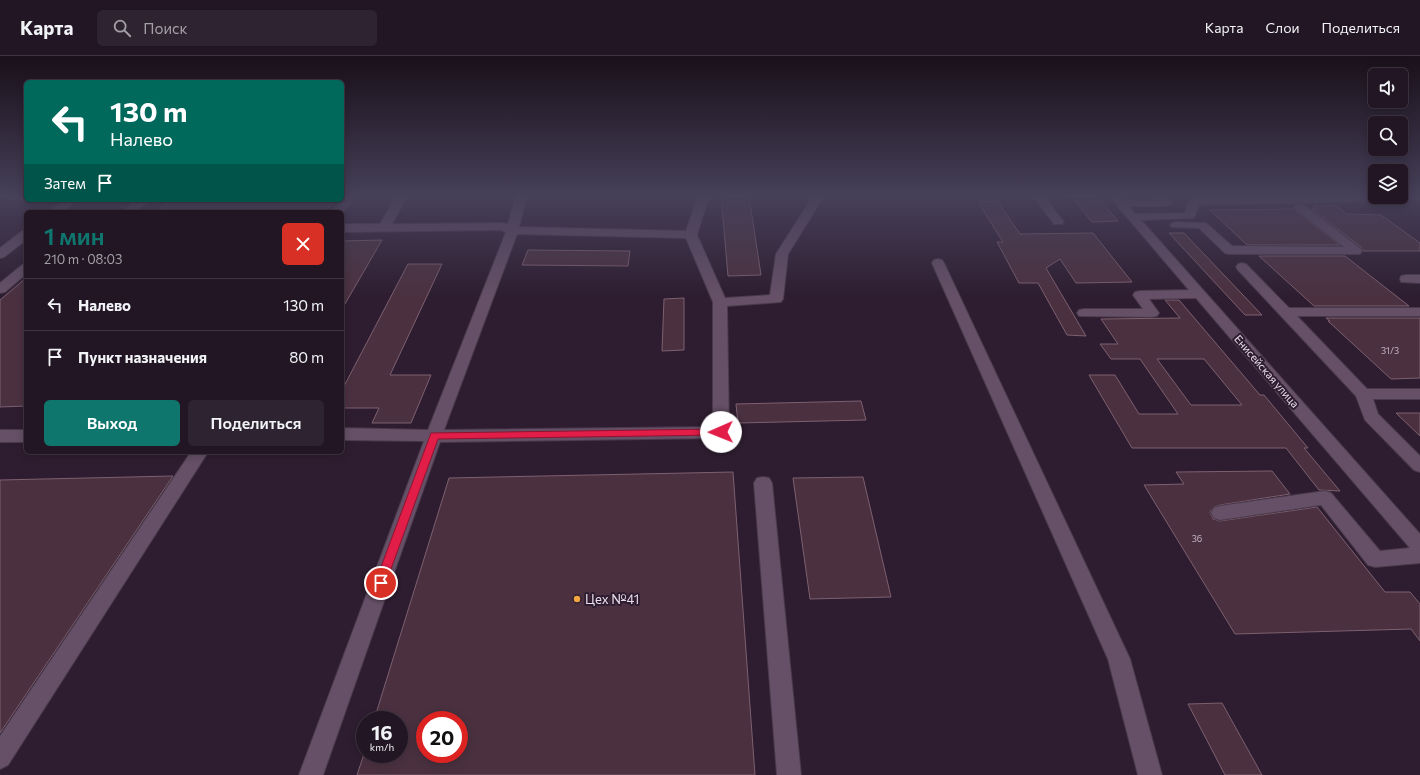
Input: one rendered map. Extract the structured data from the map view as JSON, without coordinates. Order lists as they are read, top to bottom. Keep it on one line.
{"streets":{"street":["Енисейская улица"]},"places":["Цех №41"],"house_numbers":["31/3","36"],"page":{"header":"Карта","search":"Поиск","nav":["Карта","Слои","Поделиться"],"turn":["130 m","Налево"],"then":"Затем","heading":["1 мин","210 m · 08:03"],"list":[{"name":"Налево","value":"130 m"},{"name":"Пункт назначения","value":"80 m"}],"buttons":["Выход","Поделиться"],"speed":"16 km/h","limit":"20"}}
